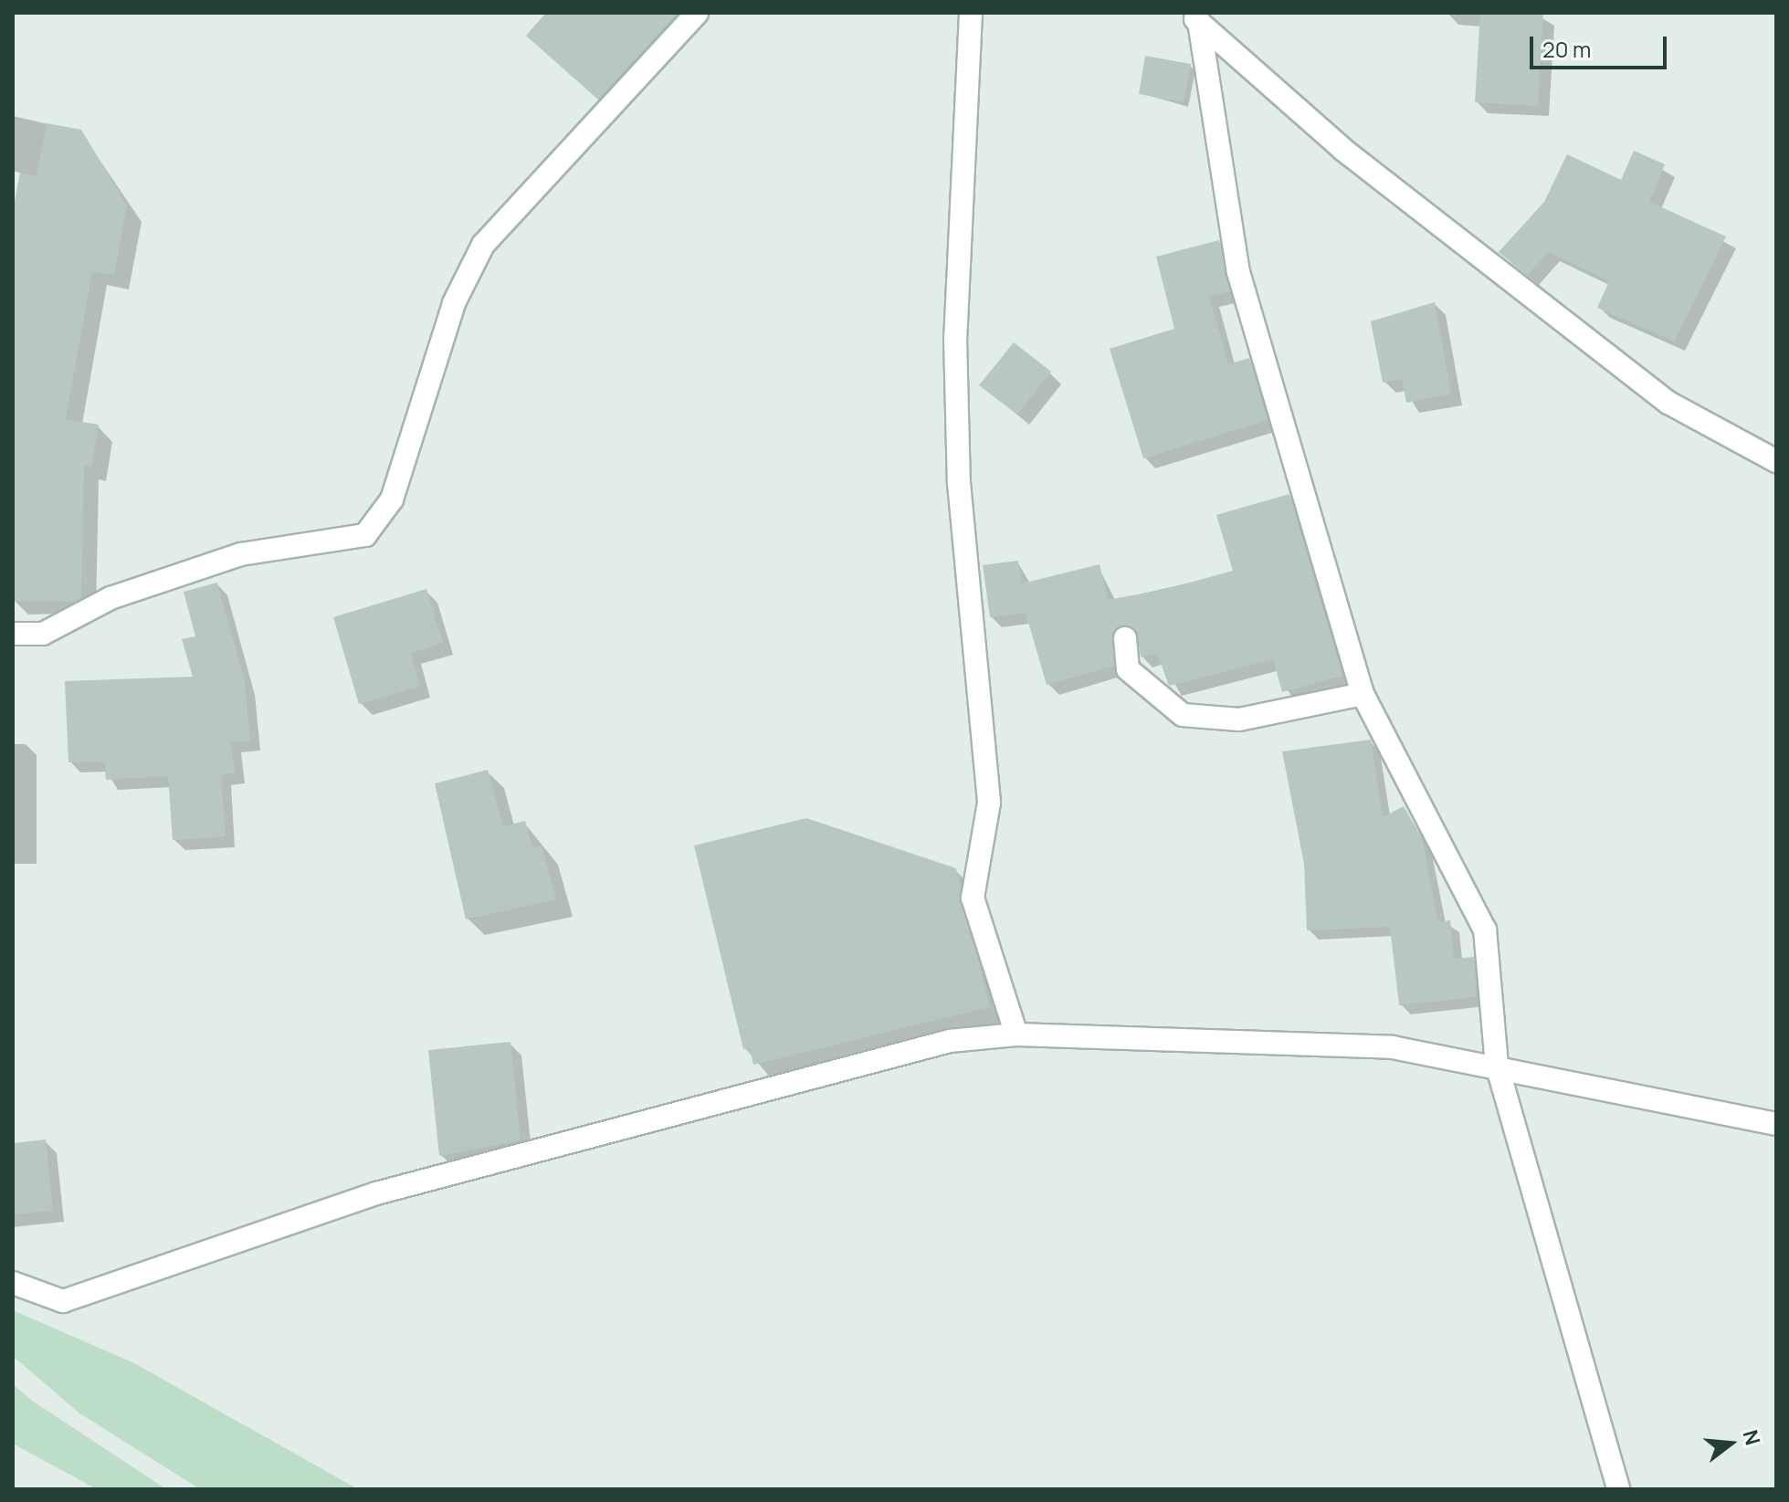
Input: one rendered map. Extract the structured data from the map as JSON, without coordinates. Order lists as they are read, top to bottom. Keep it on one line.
{"scale_bar":"20 m","north":"right"}
